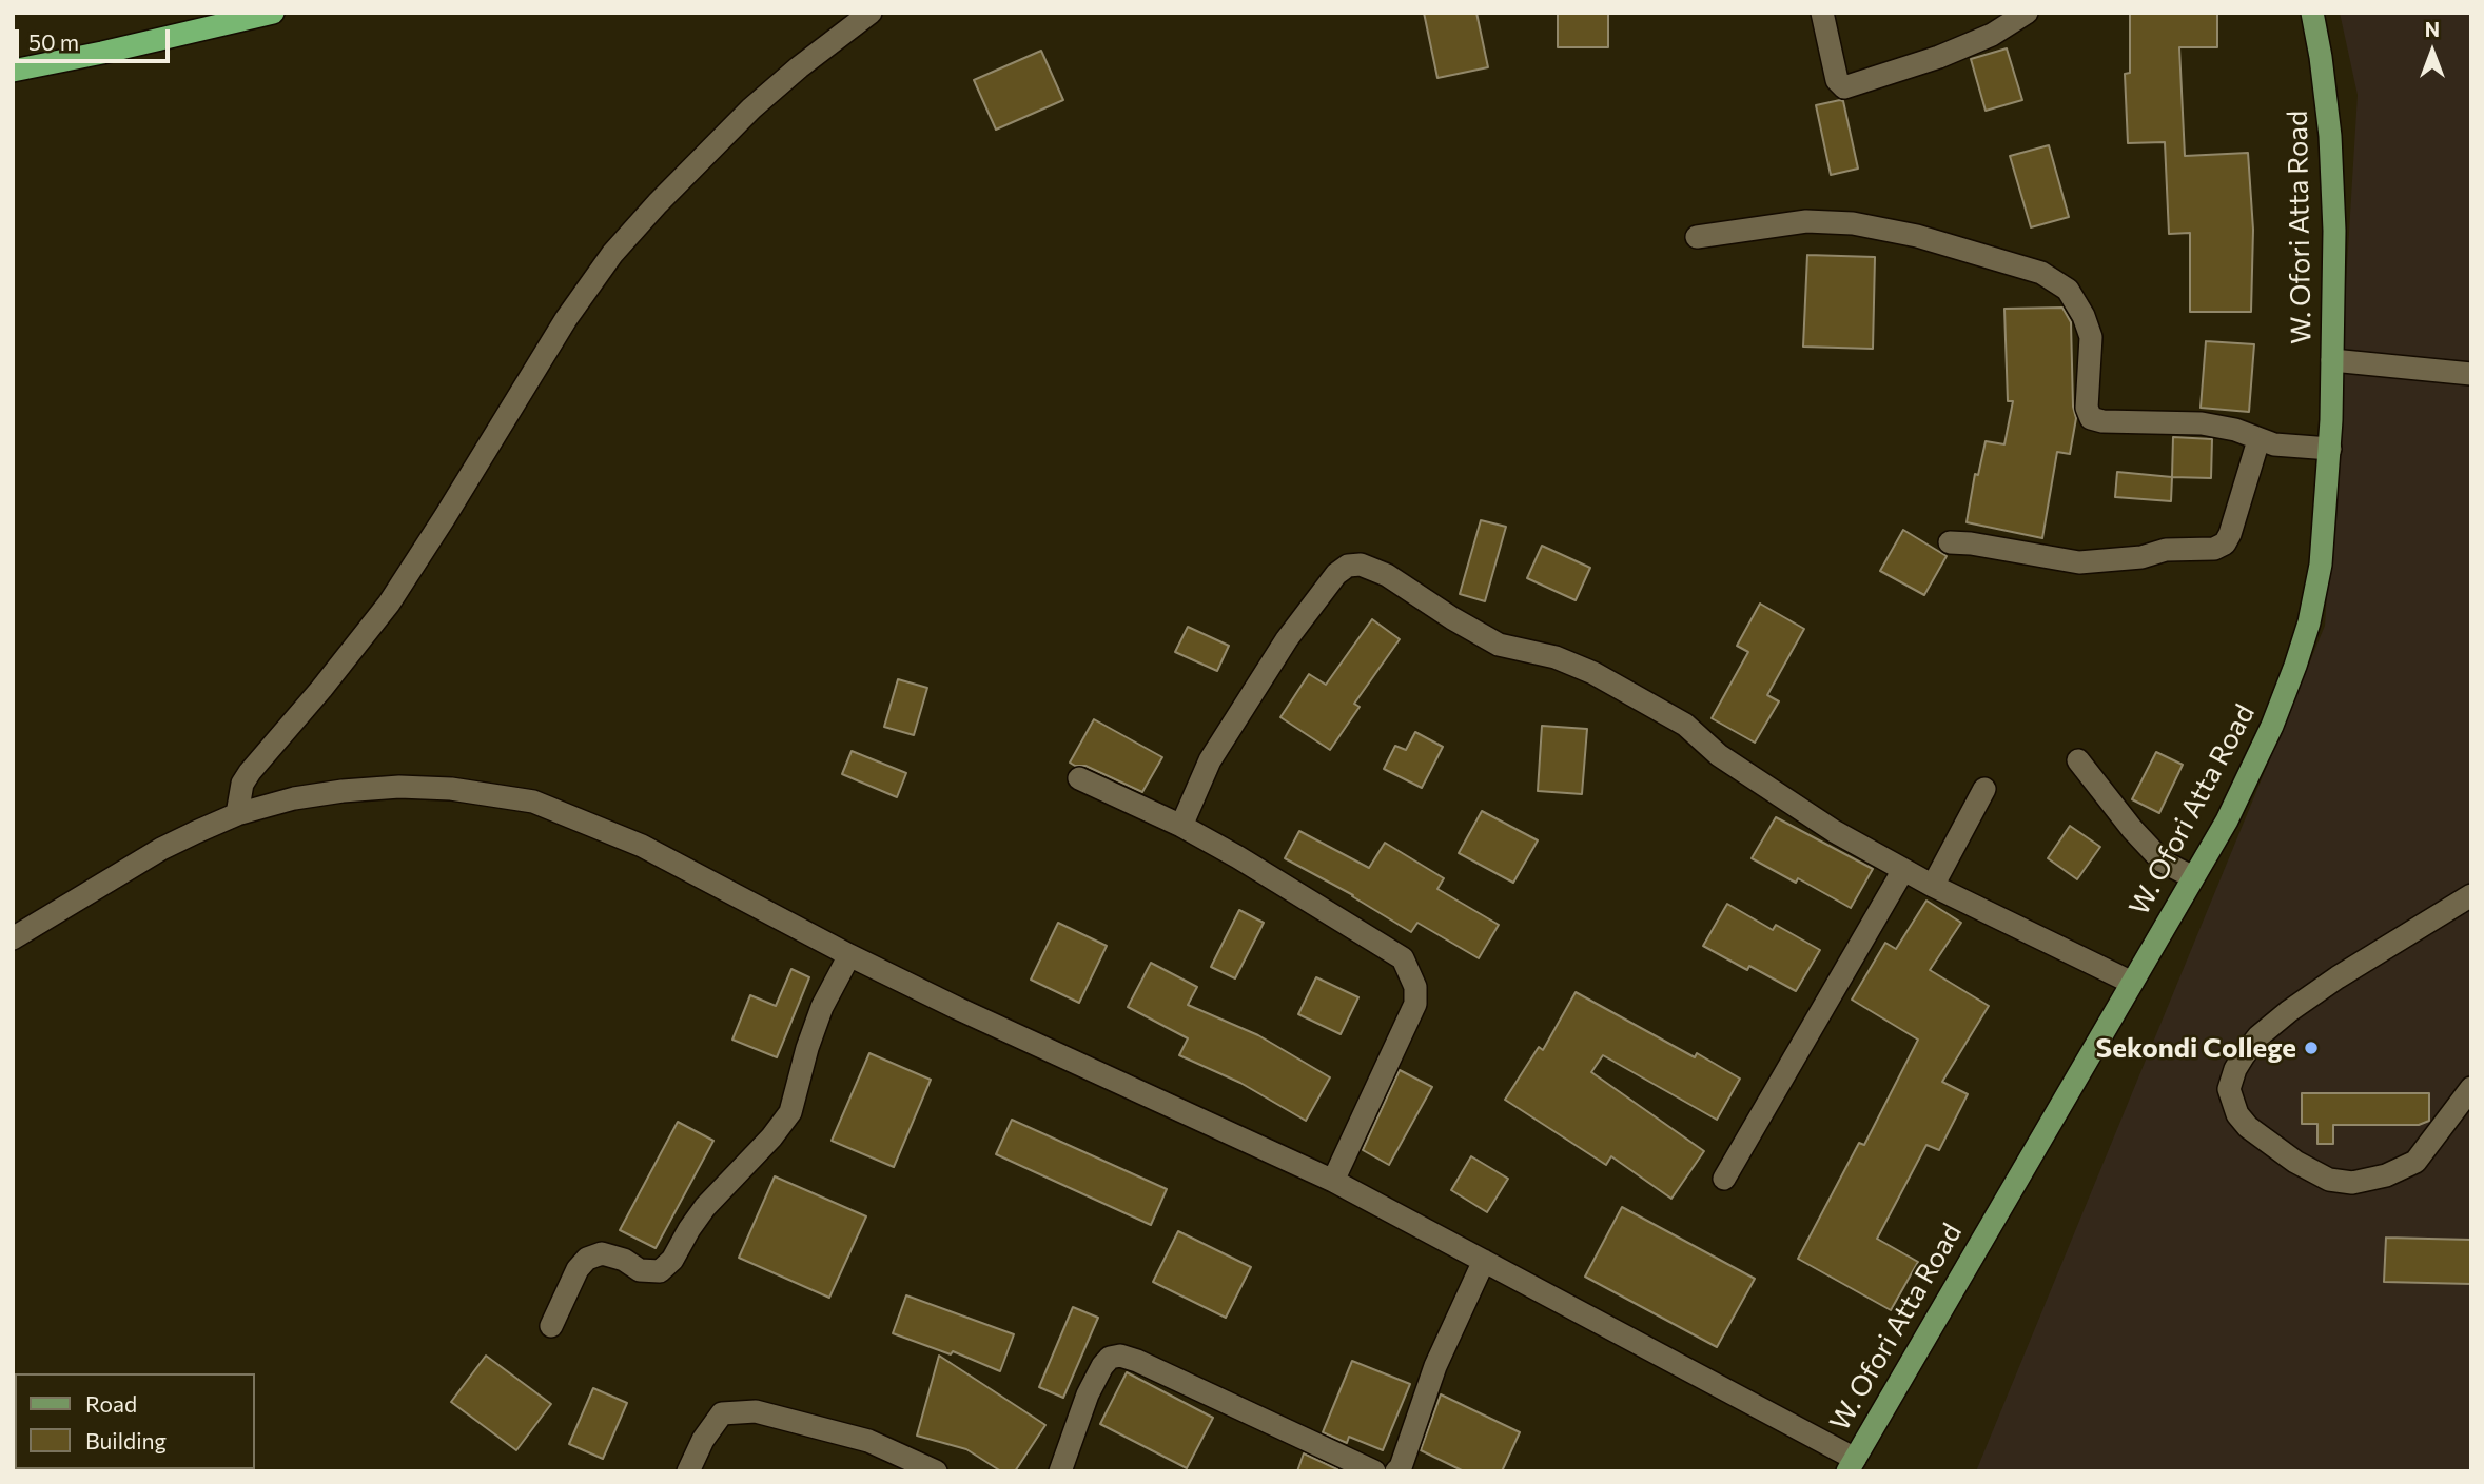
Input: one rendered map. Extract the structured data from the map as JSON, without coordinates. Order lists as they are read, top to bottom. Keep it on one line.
{"streets":{"main road":["W. Ofori Atta Road"]},"places":["Sekondi College"],"legend":["Road","Building"],"scale_bar":"50 m","north":"top"}
